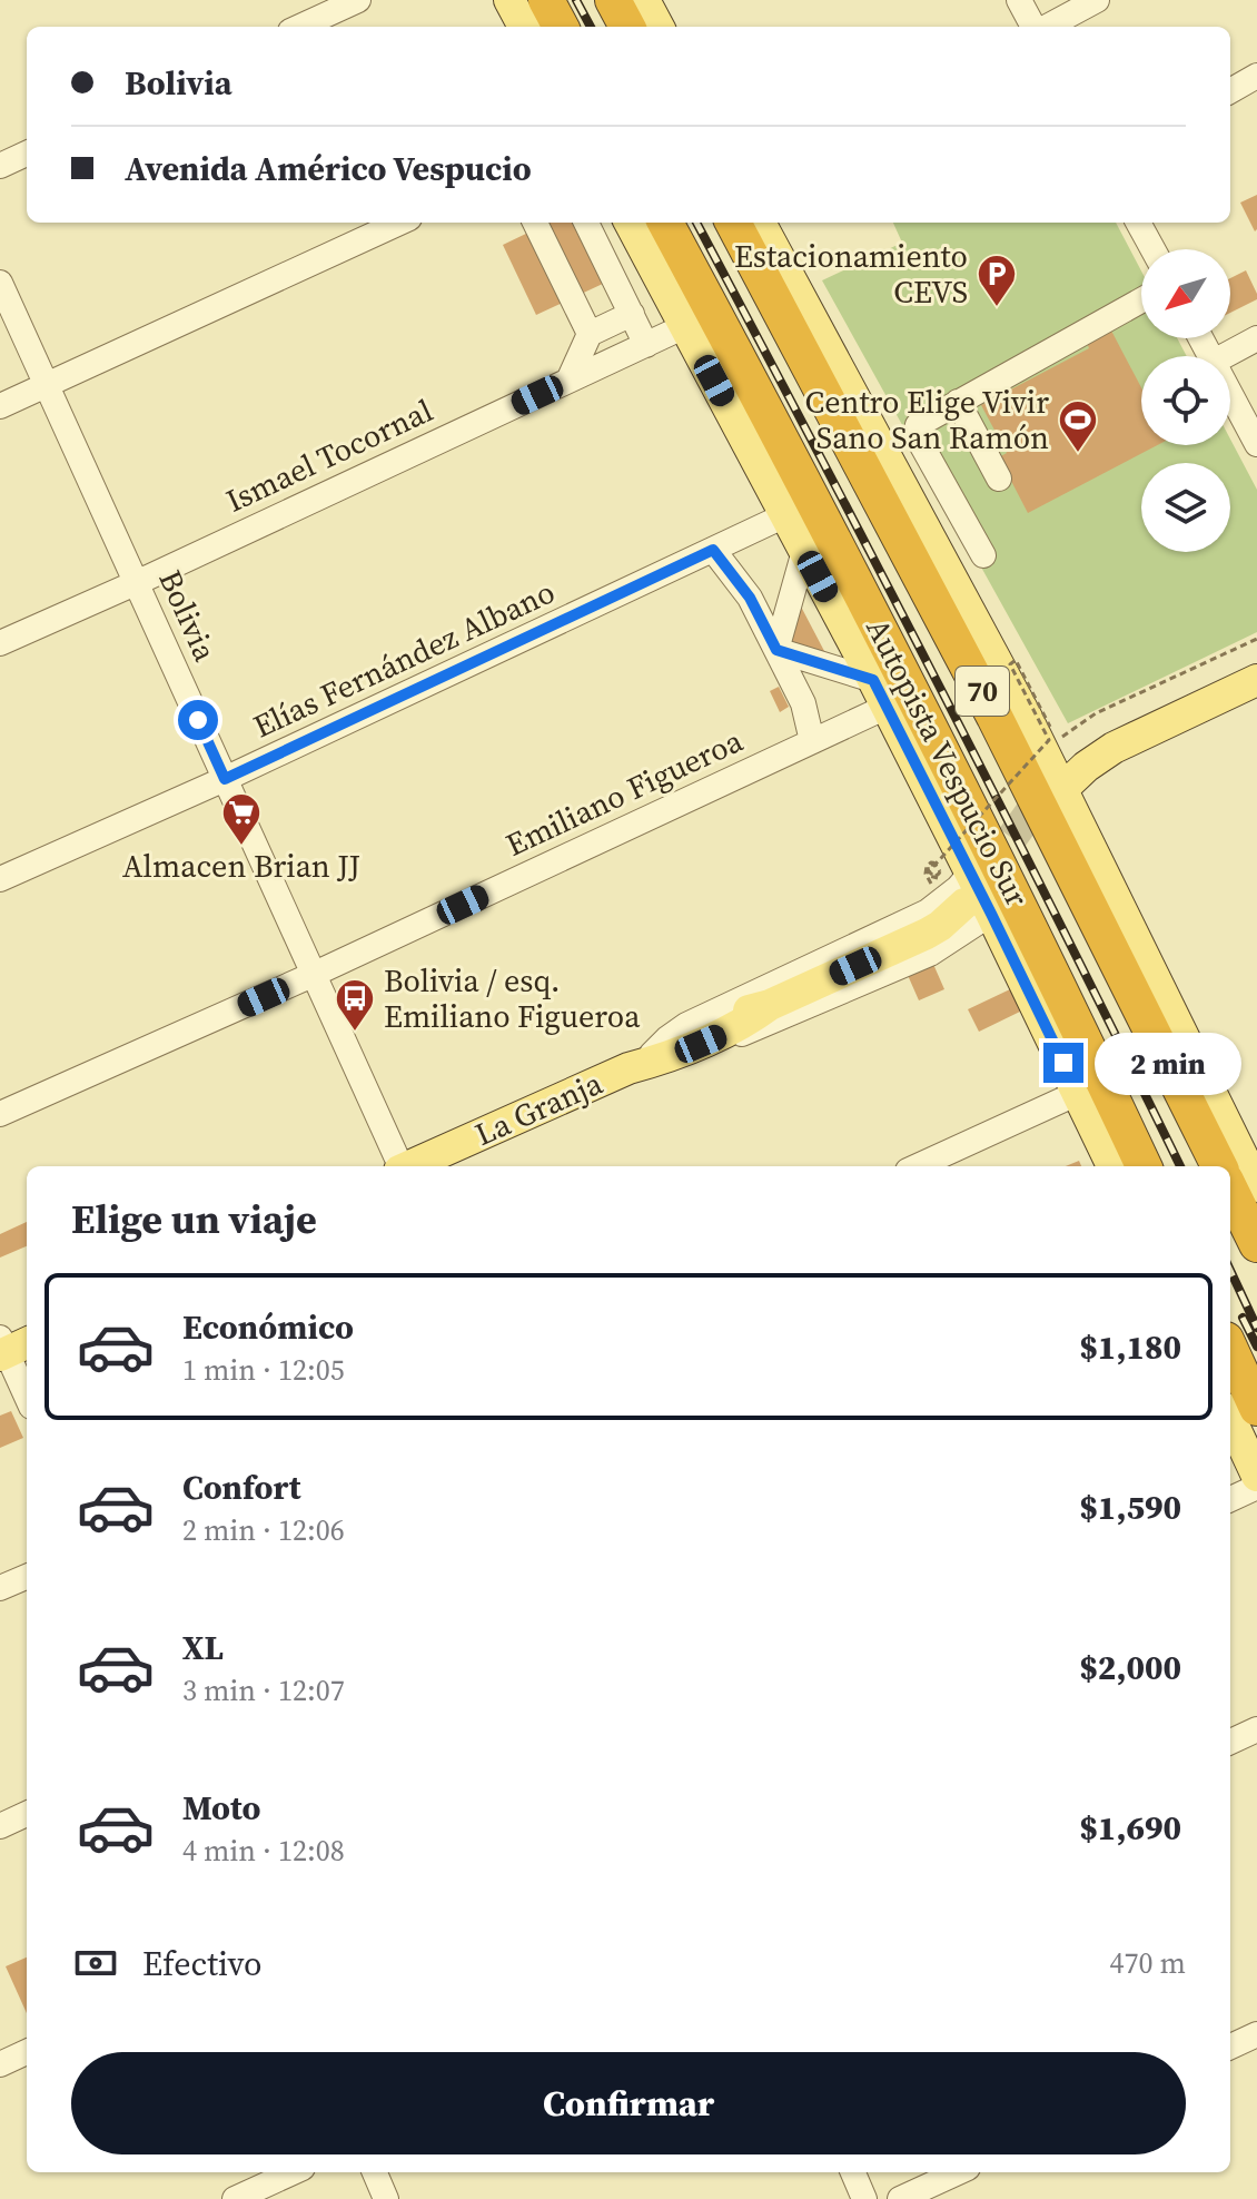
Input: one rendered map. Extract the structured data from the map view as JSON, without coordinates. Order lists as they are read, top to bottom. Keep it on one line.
{"streets":{"highway":["70","Autopista Vespucio Sur"],"main road":["La Granja"],"street":["Ismael Tocornal","Bolivia","Elías Fernández Albano","Emiliano Figueroa"]},"crossings":[["Ismael Tocornal","Bolivia"],["Bolivia","Elías Fernández Albano"],["Bolivia","Emiliano Figueroa"]],"places":{"parking":["Estacionamiento CEVS"],"sports":["Centro Elige Vivir Sano San Ramón"],"supermarket":["Almacen Brian JJ"],"bus stop":["Bolivia / esq. Emiliano Figueroa"]},"north":"bottom left","page":{"banner":["Bolivia","Avenida Américo Vespucio"],"bubble":"2 min","heading":"Elige un viaje","list":[{"name":"Económico","note":"1 min · 12:05","value":"$1,180"},{"name":"Confort","note":"2 min · 12:06","value":"$1,590"},{"name":"XL","note":"3 min · 12:07","value":"$2,000"},{"name":"Moto","note":"4 min · 12:08","value":"$1,690"}],"pay":["Efectivo","470 m"],"buttons":"Confirmar"}}
